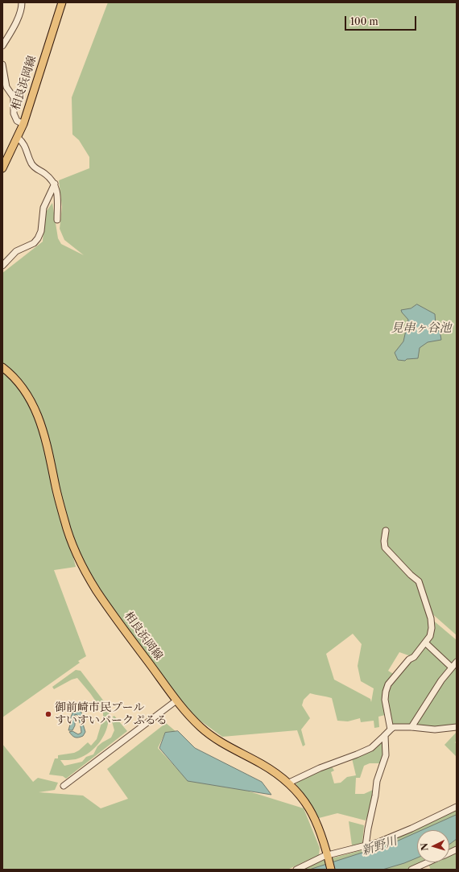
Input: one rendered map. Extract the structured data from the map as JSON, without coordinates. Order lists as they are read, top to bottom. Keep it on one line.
{"streets":{"main road":["相良浜岡線"]},"water":["見串ヶ谷池","新野川"],"places":["御前崎市民プール すいすいパークぷるる"],"scale_bar":"100 m","north":"left"}
